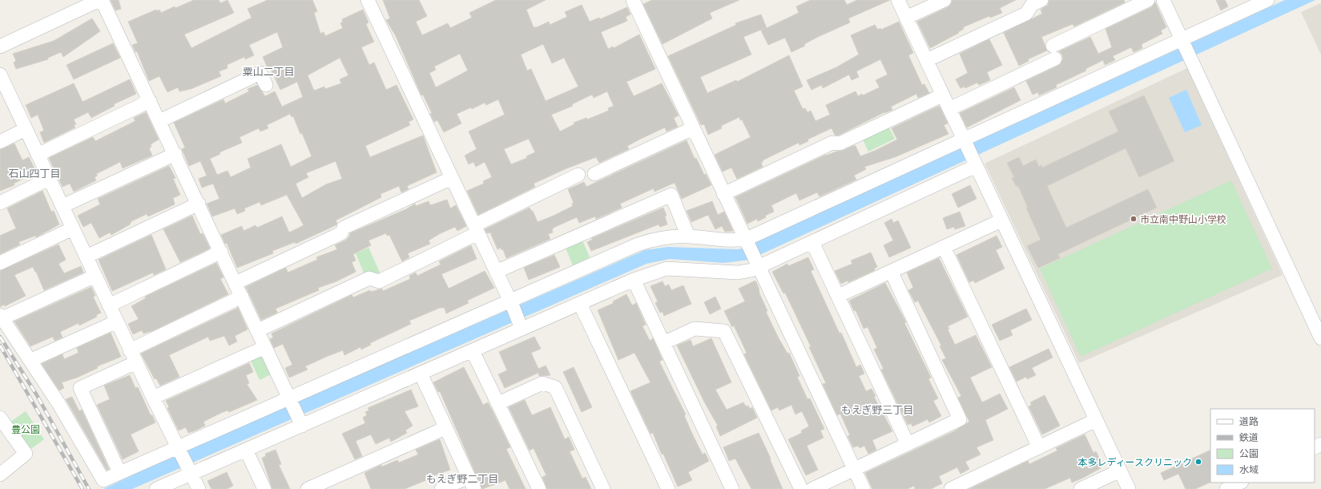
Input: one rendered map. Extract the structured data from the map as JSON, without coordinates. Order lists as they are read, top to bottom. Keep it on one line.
{"districts":["粟山二丁目","石山四丁目","もえぎ野三丁目","もえぎ野二丁目"],"parks":["豊公園"],"places":["市立南中野山小学校","本多レディースクリニック"],"legend":["道路","鉄道","公園","水域"]}
